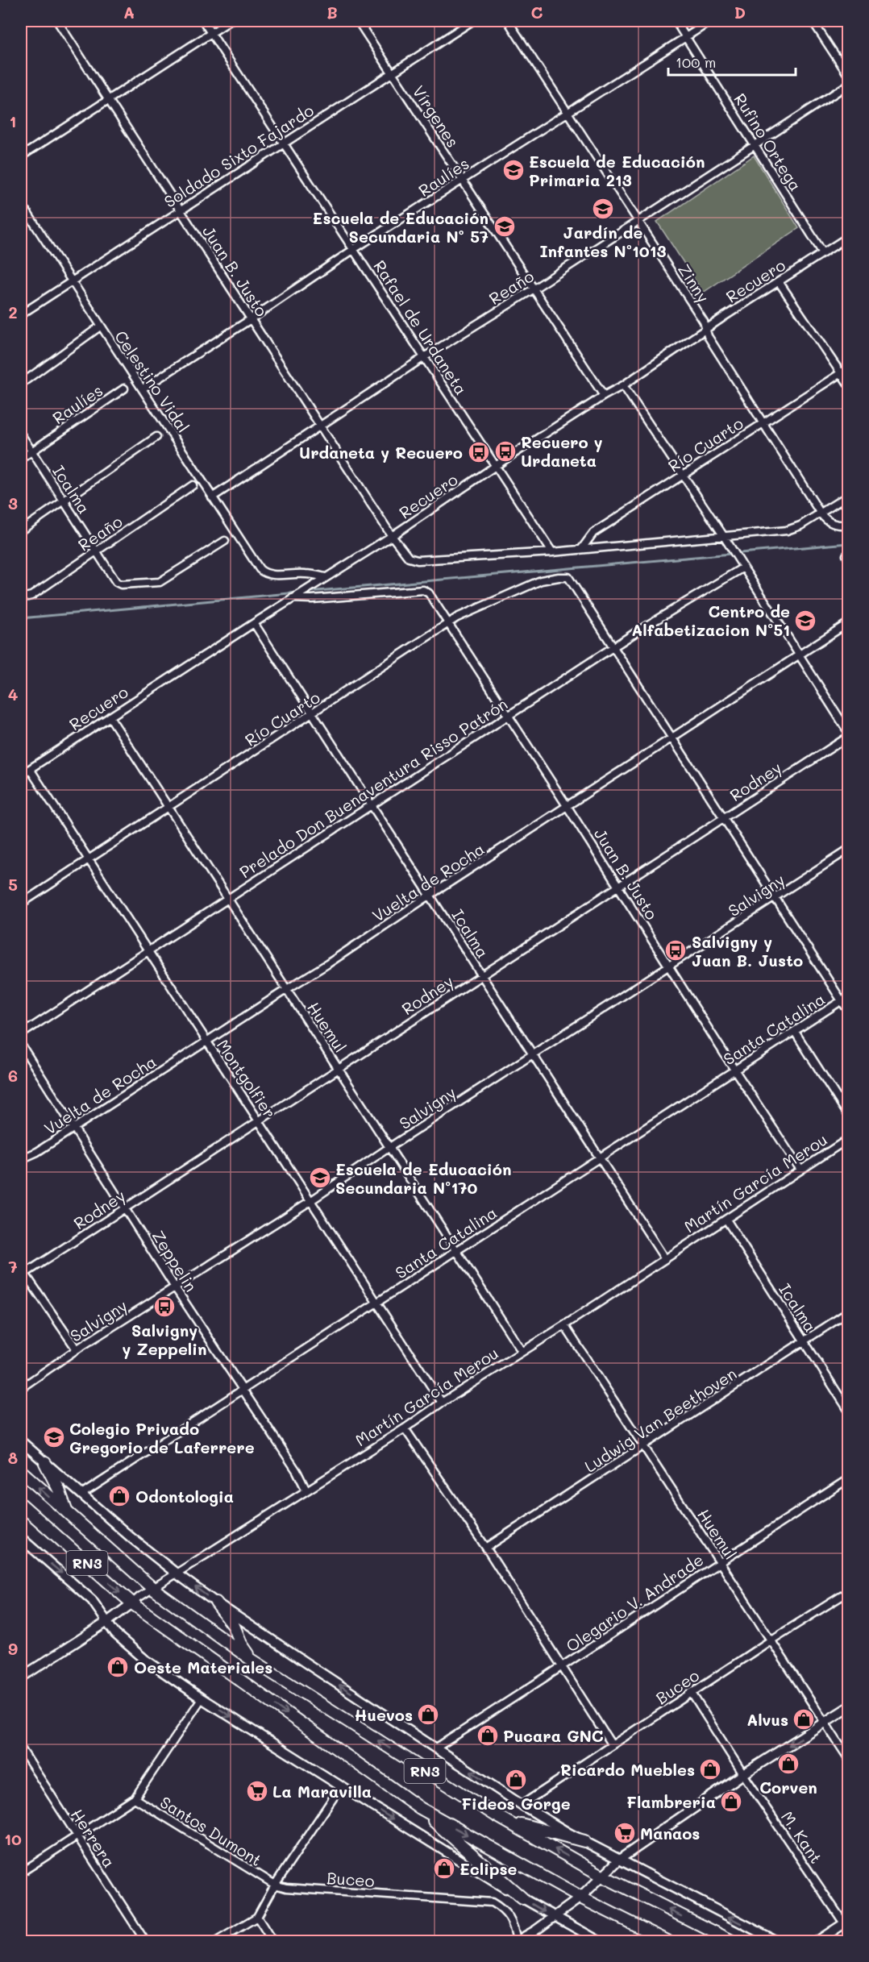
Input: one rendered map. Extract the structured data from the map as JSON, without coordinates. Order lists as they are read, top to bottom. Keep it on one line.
{"streets":{"highway":["RN3"],"street":["Vírgenes","Rufino Ortega","Soldado Sixto Fajardo","Raulíes","Juan B. Justo","Recuero","Zinny","Reaño","Rafael de Urdaneta","Celestino Vidal","Río Cuarto","Icalma","Rodney","Prelado Don Buenaventura Risso Patrón","Vuelta de Rocha","Salvigny","Huemul","Santa Catalina","Montgolfier","Martín García Merou","Zeppelin","Ludwig Van Beethoven","Olegario V. Andrade","Buceo","Santos Dumont","M. Kant","Herrera"]},"crossings":[["Vírgenes","Soldado Sixto Fajardo"],["Vírgenes","Raulíes"],["Vírgenes","Recuero"],["Vírgenes","Reaño"],["Rufino Ortega","Raulíes"],["Rufino Ortega","Recuero"],["Rufino Ortega","Reaño"],["Soldado Sixto Fajardo","Juan B. Justo"],["Soldado Sixto Fajardo","Rafael de Urdaneta"],["Soldado Sixto Fajardo","Celestino Vidal"],["Raulíes","Juan B. Justo"],["Raulíes","Zinny"],["Raulíes","Rafael de Urdaneta"],["Raulíes","Celestino Vidal"],["Raulíes","Icalma"],["Juan B. Justo","Recuero"],["Juan B. Justo","Zinny"],["Juan B. Justo","Reaño"],["Juan B. Justo","Rafael de Urdaneta"],["Juan B. Justo","Río Cuarto"],["Juan B. Justo","Rodney"],["Juan B. Justo","Prelado Don Buenaventura Risso Patrón"],["Juan B. Justo","Vuelta de Rocha"],["Juan B. Justo","Salvigny"],["Juan B. Justo","Santa Catalina"],["Juan B. Justo","Martín García Merou"],["Recuero","Zinny"],["Recuero","Rafael de Urdaneta"],["Recuero","Celestino Vidal"],["Recuero","Icalma"],["Recuero","Huemul"],["Recuero","Montgolfier"],["Zinny","Reaño"],["Zinny","Río Cuarto"],["Reaño","Rafael de Urdaneta"],["Reaño","Celestino Vidal"],["Reaño","Icalma"],["Río Cuarto","Icalma"],["Río Cuarto","Prelado Don Buenaventura Risso Patrón"],["Río Cuarto","Huemul"],["Río Cuarto","Montgolfier"],["Icalma","Rodney"],["Icalma","Prelado Don Buenaventura Risso Patrón"],["Icalma","Vuelta de Rocha"],["Icalma","Salvigny"],["Icalma","Santa Catalina"],["Icalma","Martín García Merou"],["Icalma","Ludwig Van Beethoven"],["Rodney","Huemul"],["Rodney","Montgolfier"],["Rodney","Zeppelin"],["Prelado Don Buenaventura Risso Patrón","Huemul"],["Prelado Don Buenaventura Risso Patrón","Montgolfier"],["Vuelta de Rocha","Huemul"],["Vuelta de Rocha","Montgolfier"],["Vuelta de Rocha","Zeppelin"],["Salvigny","Huemul"],["Salvigny","Montgolfier"],["Salvigny","Zeppelin"],["Huemul","Santa Catalina"],["Huemul","Martín García Merou"],["Huemul","Ludwig Van Beethoven"],["Huemul","Olegario V. Andrade"],["Huemul","Buceo"],["Santa Catalina","Montgolfier"],["Santa Catalina","Zeppelin"],["Montgolfier","Martín García Merou"],["Martín García Merou","Zeppelin"],["Martín García Merou","RN3"],["Buceo","Santos Dumont"],["Buceo","M. Kant"]],"places":{"school or university":["Escuela de Educación Primaria 213","Jardín de Infantes Nº1013","Escuela de Educación Secundaria Nº 57","Centro de Alfabetizacion Nº51","Escuela de Educación Secundaria Nº170","Colegio Privado Gregorio de Laferrere"],"bus stop":["Recuero y Urdaneta","Urdaneta y Recuero","Salvigny y Juan B. Justo","Salvigny y Zeppelin"],"shop":["Odontologia","Oeste Materiales","Huevos","Alvus","Pucara GNC","Corven","Ricardo Muebles","Fideos Gorge","Flambreria","Eclipse"],"supermarket":["La Maravilla","Manaos"]},"scale_bar":"100 m","grid":{"columns":["A","B","C","D"],"rows":["1","2","3","4","5","6","7","8","9","10"]}}
